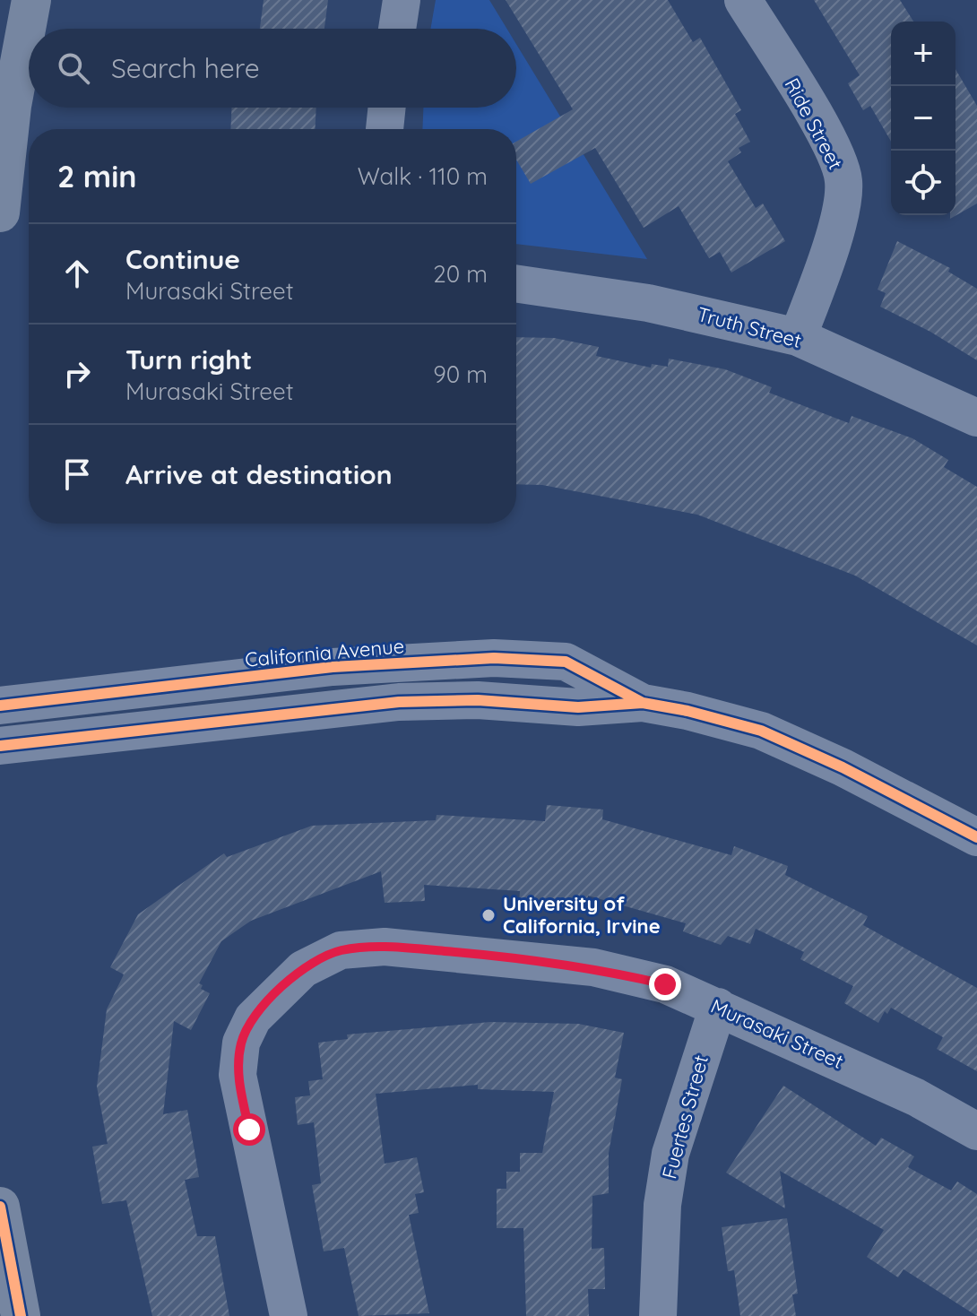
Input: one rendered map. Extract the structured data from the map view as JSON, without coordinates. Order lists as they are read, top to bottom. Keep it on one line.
{"streets":{"street":["Ride Street","Truth Street","California Avenue","Murasaki Street","Fuertes Street"]},"crossings":[["Ride Street","Truth Street"],["Murasaki Street","Fuertes Street"]],"places":["University of California, Irvine"],"page":{"map_buttons":["+","−"],"search":"Search here","heading":["2 min","Walk · 110 m"],"list":[["Continue","Murasaki Street","20 m"],["Turn right","Murasaki Street","90 m"],"Arrive at destination"]}}
